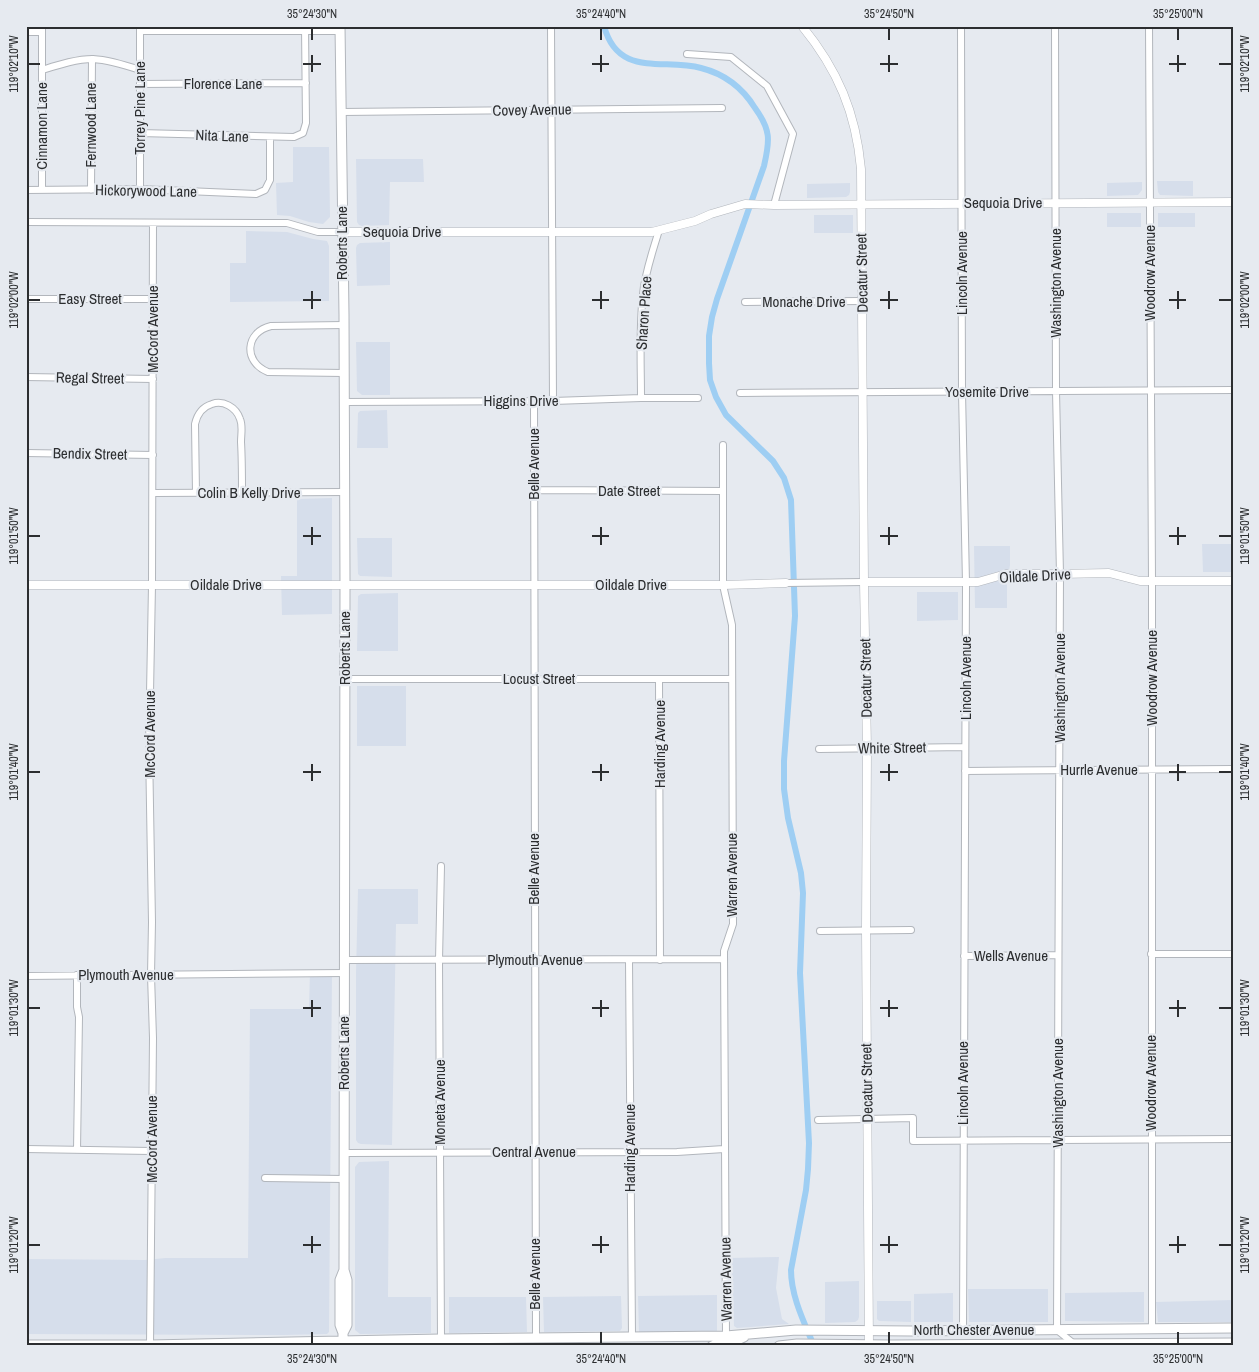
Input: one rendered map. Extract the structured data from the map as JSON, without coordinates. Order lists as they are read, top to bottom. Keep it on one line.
{"streets":{"main road":["Roberts Lane","North Chester Avenue"],"street":["Florence Lane","Torrey Pine Lane","Covey Avenue","Fernwood Lane","Cinnamon Lane","Nita Lane","Hickorywood Lane","Sequoia Drive","Decatur Street","Lincoln Avenue","Woodrow Avenue","Washington Avenue","Easy Street","Monache Drive","Sharon Place","McCord Avenue","Regal Street","Yosemite Drive","Higgins Drive","Bendix Street","Belle Avenue","Date Street","Colin B Kelly Drive","Oildale Drive","Locust Street","Harding Avenue","White Street","Hurrle Avenue","Warren Avenue","Wells Avenue","Plymouth Avenue","Moneta Avenue","Central Avenue"]},"crossings":[["Florence Lane","Torrey Pine Lane"],["Florence Lane","Nita Lane"],["Torrey Pine Lane","Nita Lane"],["Torrey Pine Lane","Hickorywood Lane"],["Covey Avenue","Roberts Lane"],["Fernwood Lane","Hickorywood Lane"],["Cinnamon Lane","Hickorywood Lane"],["Nita Lane","Hickorywood Lane"],["Sequoia Drive","Roberts Lane"],["Sequoia Drive","Decatur Street"],["Sequoia Drive","Lincoln Avenue"],["Sequoia Drive","Woodrow Avenue"],["Sequoia Drive","Washington Avenue"],["Sequoia Drive","Sharon Place"],["Sequoia Drive","McCord Avenue"],["Roberts Lane","Higgins Drive"],["Roberts Lane","Colin B Kelly Drive"],["Roberts Lane","Oildale Drive"],["Roberts Lane","Locust Street"],["Roberts Lane","Plymouth Avenue"],["Roberts Lane","Central Avenue"],["Roberts Lane","North Chester Avenue"],["Decatur Street","Monache Drive"],["Decatur Street","Yosemite Drive"],["Decatur Street","Oildale Drive"],["Decatur Street","White Street"],["Decatur Street","North Chester Avenue"],["Lincoln Avenue","Yosemite Drive"],["Lincoln Avenue","Oildale Drive"],["Lincoln Avenue","White Street"],["Lincoln Avenue","Hurrle Avenue"],["Lincoln Avenue","Wells Avenue"],["Lincoln Avenue","North Chester Avenue"],["Woodrow Avenue","Yosemite Drive"],["Woodrow Avenue","Oildale Drive"],["Woodrow Avenue","Hurrle Avenue"],["Woodrow Avenue","North Chester Avenue"],["Washington Avenue","Yosemite Drive"],["Washington Avenue","Oildale Drive"],["Washington Avenue","Hurrle Avenue"],["Washington Avenue","Wells Avenue"],["Washington Avenue","North Chester Avenue"],["Easy Street","McCord Avenue"],["Sharon Place","Higgins Drive"],["McCord Avenue","Regal Street"],["McCord Avenue","Bendix Street"],["McCord Avenue","Colin B Kelly Drive"],["McCord Avenue","Oildale Drive"],["McCord Avenue","Plymouth Avenue"],["McCord Avenue","North Chester Avenue"],["Higgins Drive","Belle Avenue"],["Belle Avenue","Date Street"],["Belle Avenue","Oildale Drive"],["Belle Avenue","Locust Street"],["Belle Avenue","Plymouth Avenue"],["Belle Avenue","Central Avenue"],["Belle Avenue","North Chester Avenue"],["Date Street","Warren Avenue"],["Oildale Drive","Warren Avenue"],["Locust Street","Harding Avenue"],["Locust Street","Warren Avenue"],["Harding Avenue","Plymouth Avenue"],["Harding Avenue","Central Avenue"],["Harding Avenue","North Chester Avenue"],["Warren Avenue","Plymouth Avenue"],["Warren Avenue","Central Avenue"],["Warren Avenue","North Chester Avenue"],["Plymouth Avenue","Moneta Avenue"],["Moneta Avenue","Central Avenue"],["Moneta Avenue","North Chester Avenue"]],"coordinates":["35°24'30\"N","35°24'40\"N","35°24'50\"N","35°25'00\"N","119°02'10\"W","119°02'00\"W","119°01'50\"W","119°01'40\"W","119°01'30\"W","119°01'20\"W"]}
